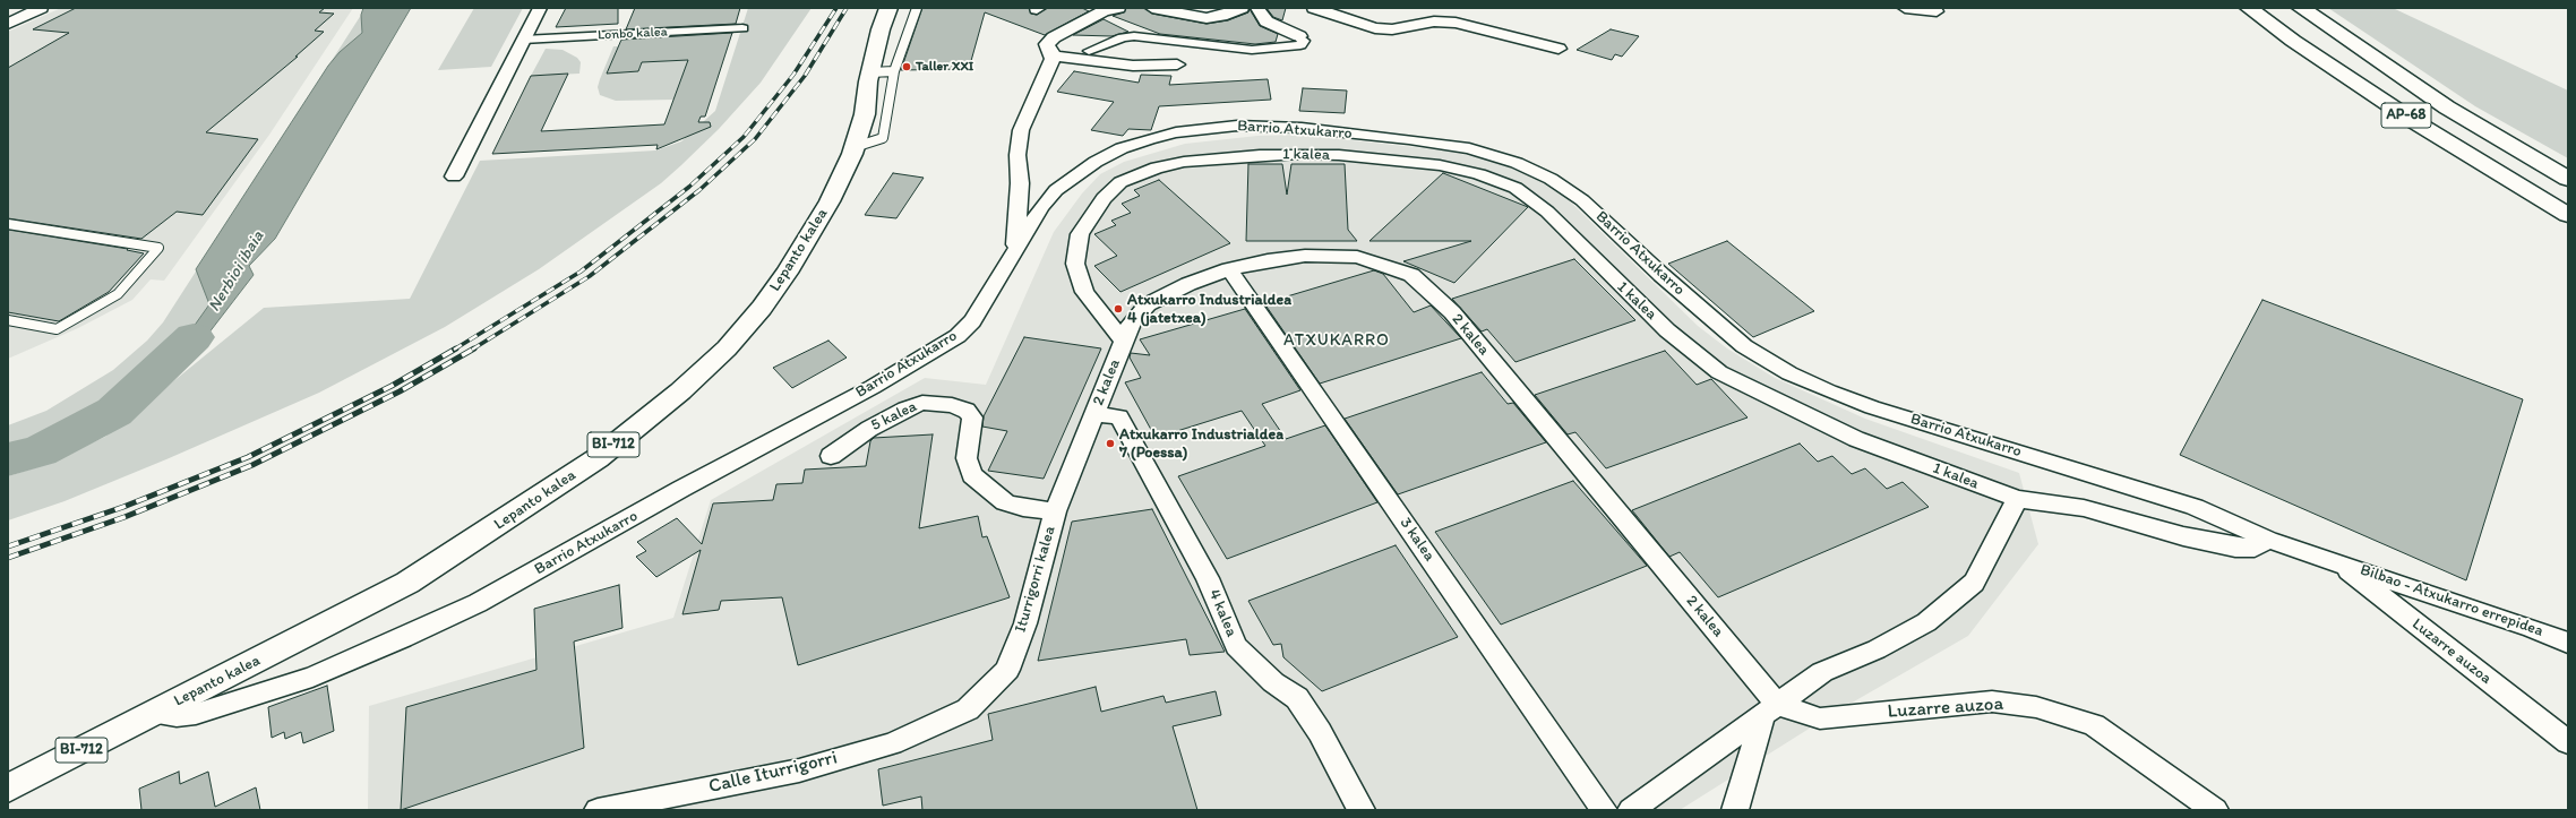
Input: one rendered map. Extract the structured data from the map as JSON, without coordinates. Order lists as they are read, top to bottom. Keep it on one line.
{"streets":{"main road":["AP-68","Lepanto kalea","BI-712"],"street":["Lonbo kalea","Barrio Atxukarro","1 kalea","2 kalea","5 kalea","3 kalea","Iturrigorri kalea","Bilbao - Atxukarro errepidea","4 kalea","Luzarre auzoa","Calle Iturrigorri"]},"crossings":[["Barrio Atxukarro","1 kalea"],["Barrio Atxukarro","Lepanto kalea"],["Barrio Atxukarro","Bilbao - Atxukarro errepidea"],["Barrio Atxukarro","Luzarre auzoa"],["1 kalea","2 kalea"],["2 kalea","3 kalea"],["2 kalea","Iturrigorri kalea"],["2 kalea","4 kalea"],["2 kalea","Luzarre auzoa"],["5 kalea","Iturrigorri kalea"],["Iturrigorri kalea","4 kalea"],["Iturrigorri kalea","Calle Iturrigorri"],["Bilbao - Atxukarro errepidea","Luzarre auzoa"]],"districts":["ATXUKARRO"],"water":["Nerbioi ibaia"],"places":["Taller XXI","Atxukarro Industrialdea 4 (jatetxea)","Atxukarro Industrialdea 7 (Poessa)"]}
